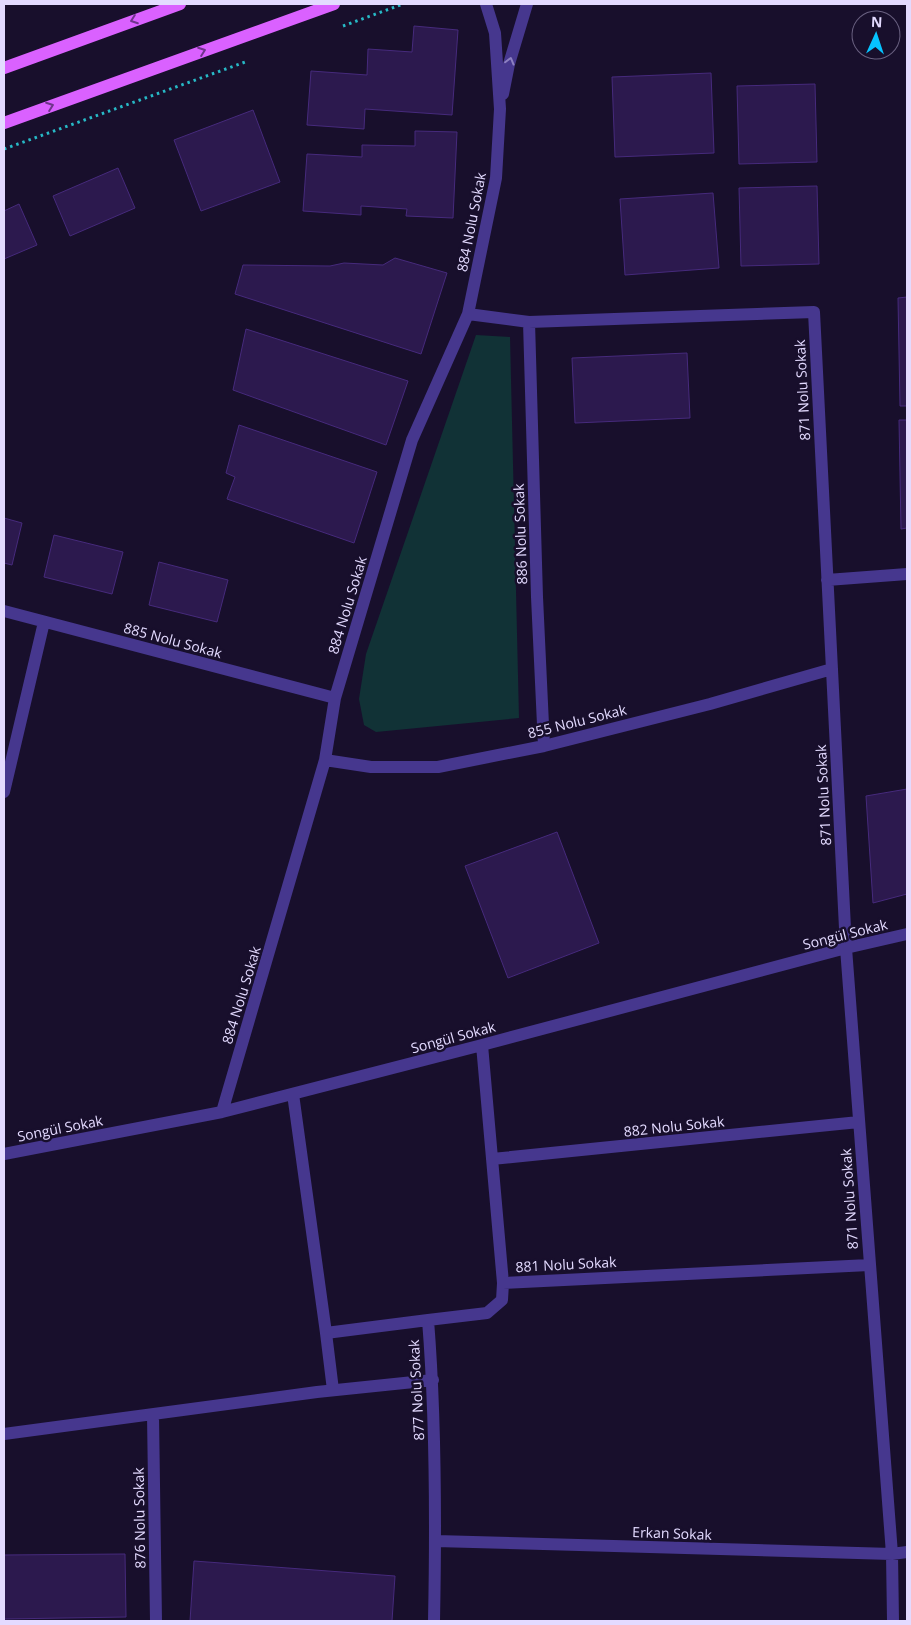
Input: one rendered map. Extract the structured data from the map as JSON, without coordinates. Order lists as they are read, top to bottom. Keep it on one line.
{"streets":{"street":["884 Nolu Sokak","871 Nolu Sokak","886 Nolu Sokak","885 Nolu Sokak","855 Nolu Sokak","Songül Sokak","882 Nolu Sokak","881 Nolu Sokak","877 Nolu Sokak","876 Nolu Sokak","Erkan Sokak"]},"crossings":[["884 Nolu Sokak","871 Nolu Sokak"],["884 Nolu Sokak","885 Nolu Sokak"],["884 Nolu Sokak","855 Nolu Sokak"],["884 Nolu Sokak","Songül Sokak"],["871 Nolu Sokak","886 Nolu Sokak"],["871 Nolu Sokak","855 Nolu Sokak"],["871 Nolu Sokak","Songül Sokak"],["871 Nolu Sokak","882 Nolu Sokak"],["871 Nolu Sokak","881 Nolu Sokak"],["871 Nolu Sokak","Erkan Sokak"],["886 Nolu Sokak","855 Nolu Sokak"],["Songül Sokak","881 Nolu Sokak"],["882 Nolu Sokak","881 Nolu Sokak"],["877 Nolu Sokak","Erkan Sokak"]],"north":"top"}
